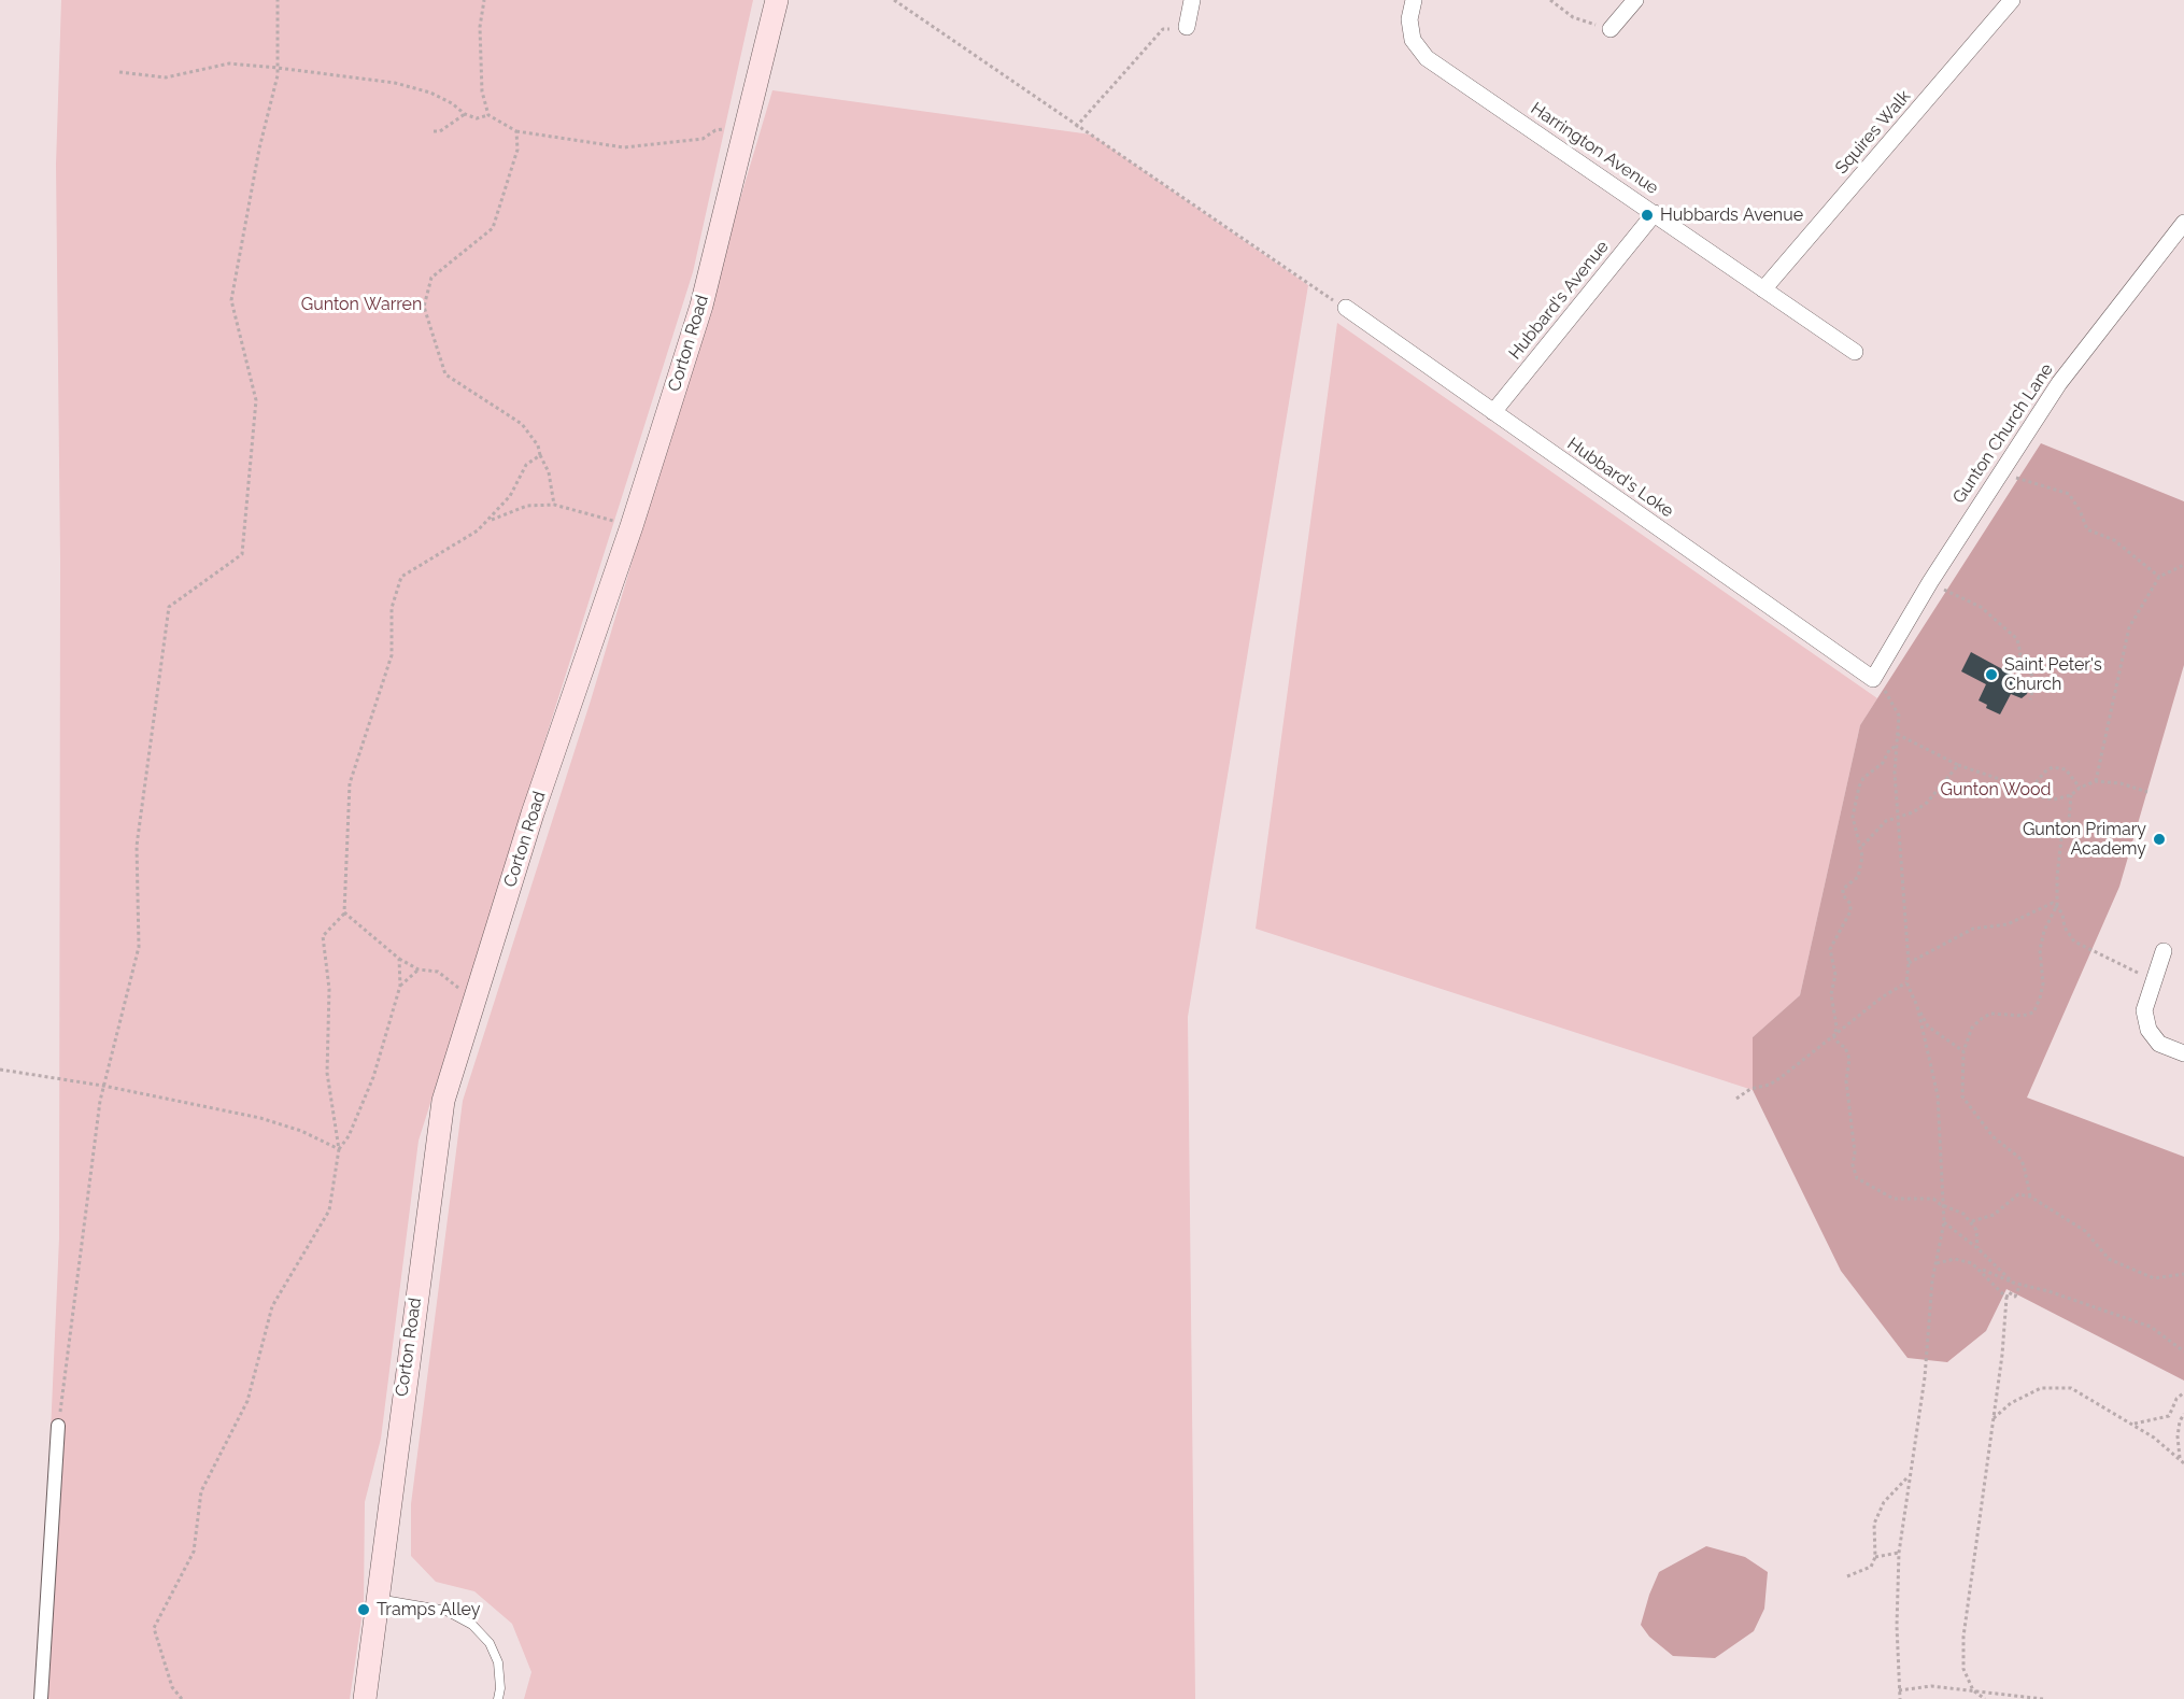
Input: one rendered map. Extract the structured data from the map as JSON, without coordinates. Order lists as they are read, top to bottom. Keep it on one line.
{"streets":{"main road":["Corton Road"],"street":["Squires Walk","Harrington Avenue","Hubbard's Avenue","Gunton Church Lane","Hubbard's Loke"]},"crossings":[["Squires Walk","Harrington Avenue"],["Harrington Avenue","Hubbard's Avenue"],["Hubbard's Avenue","Hubbard's Loke"],["Gunton Church Lane","Hubbard's Loke"]],"parks":["Gunton Warren","Gunton Wood"],"places":["Hubbards Avenue","Saint Peter's Church","Gunton Primary Academy","Tramps Alley"]}
